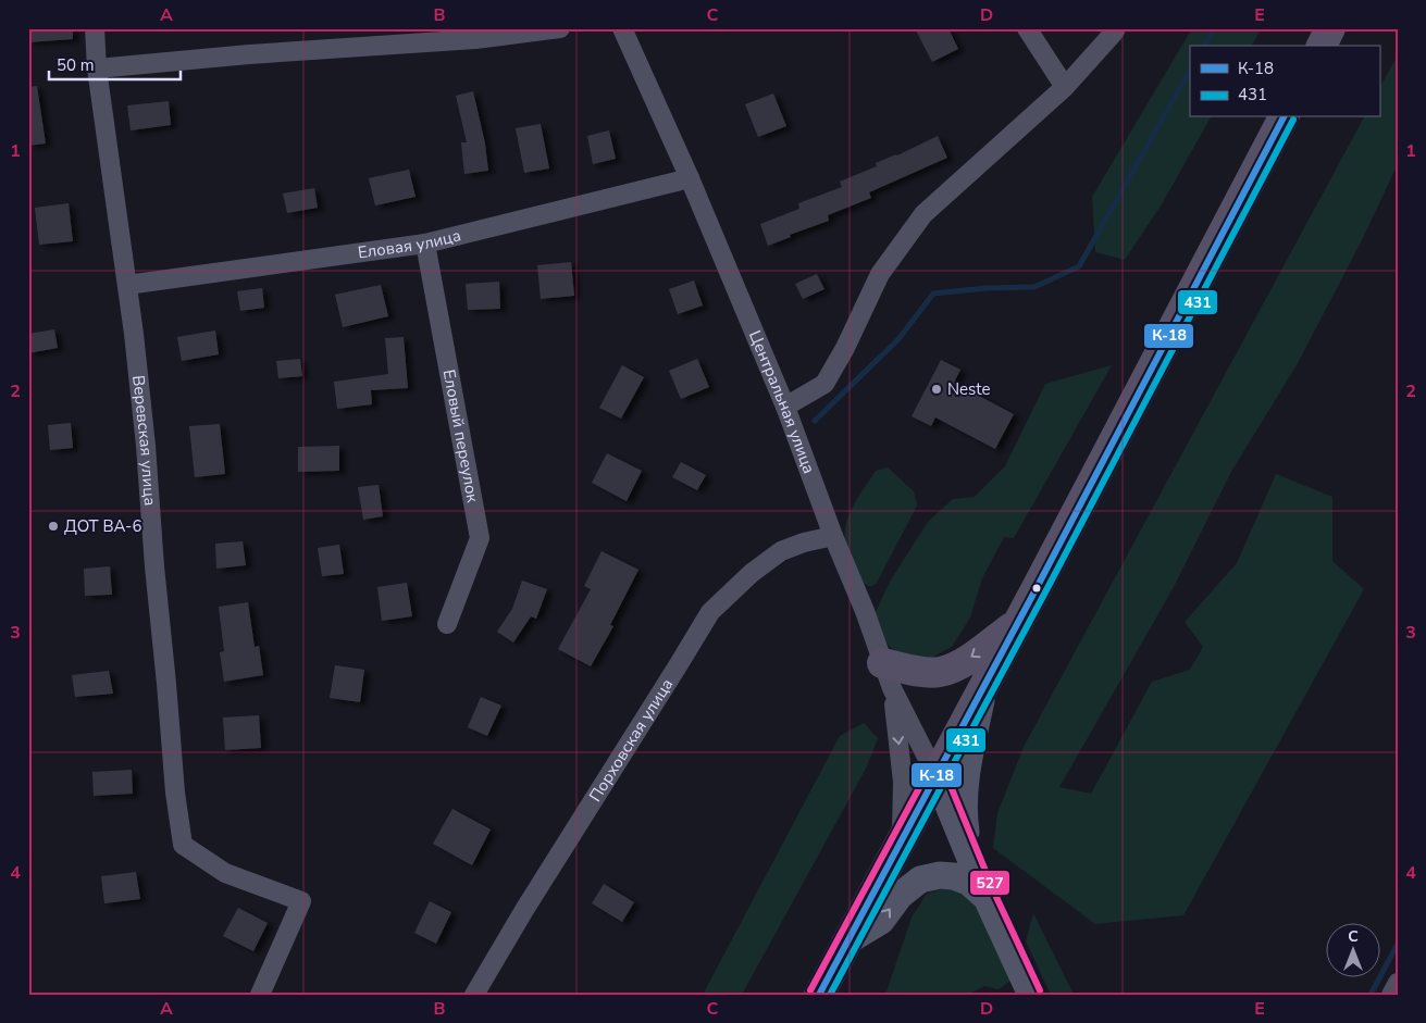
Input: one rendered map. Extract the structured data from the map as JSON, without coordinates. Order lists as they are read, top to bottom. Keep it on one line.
{"streets":{"street":["Еловая улица","Центральная улица","Еловый переулок","Веревская улица","Порховская улица"]},"crossings":[["Еловая улица","Центральная улица"],["Еловая улица","Еловый переулок"],["Еловая улица","Веревская улица"],["Центральная улица","Порховская улица"]],"places":["Neste","ДОТ ВА-6"],"lines":["transit line К-18","transit line 431","transit line 527"],"legend":["К-18","431"],"scale_bar":"50 m","north":"top","grid":{"columns":["A","B","C","D","E"],"rows":["1","2","3","4"]}}
